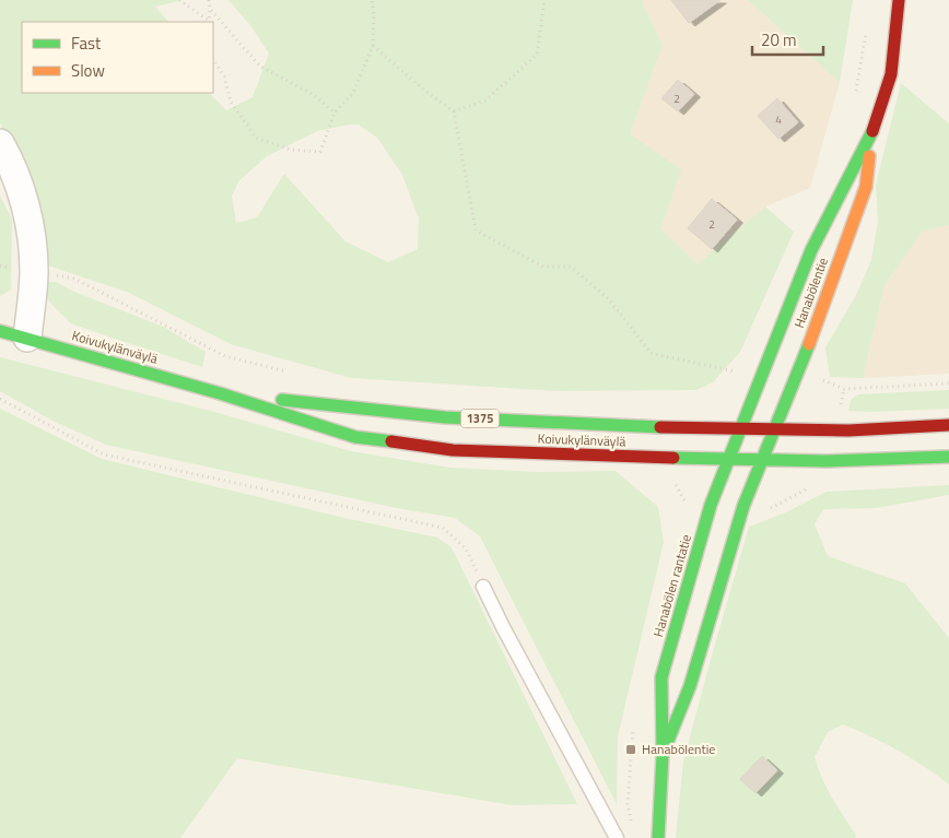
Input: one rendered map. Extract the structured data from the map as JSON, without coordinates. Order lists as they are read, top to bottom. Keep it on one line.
{"streets":{"main road":["Hanabölentie","Koivukylänväylä","1375","Hanabölen rantatie"]},"crossings":[["Hanabölentie","Koivukylänväylä"],["Hanabölentie","Hanabölen rantatie"],["Koivukylänväylä","Hanabölen rantatie"]],"places":{"transit":["Hanabölentie"]},"house_numbers":["2","4","2"],"legend":["Fast","Slow"],"scale_bar":"20 m"}
